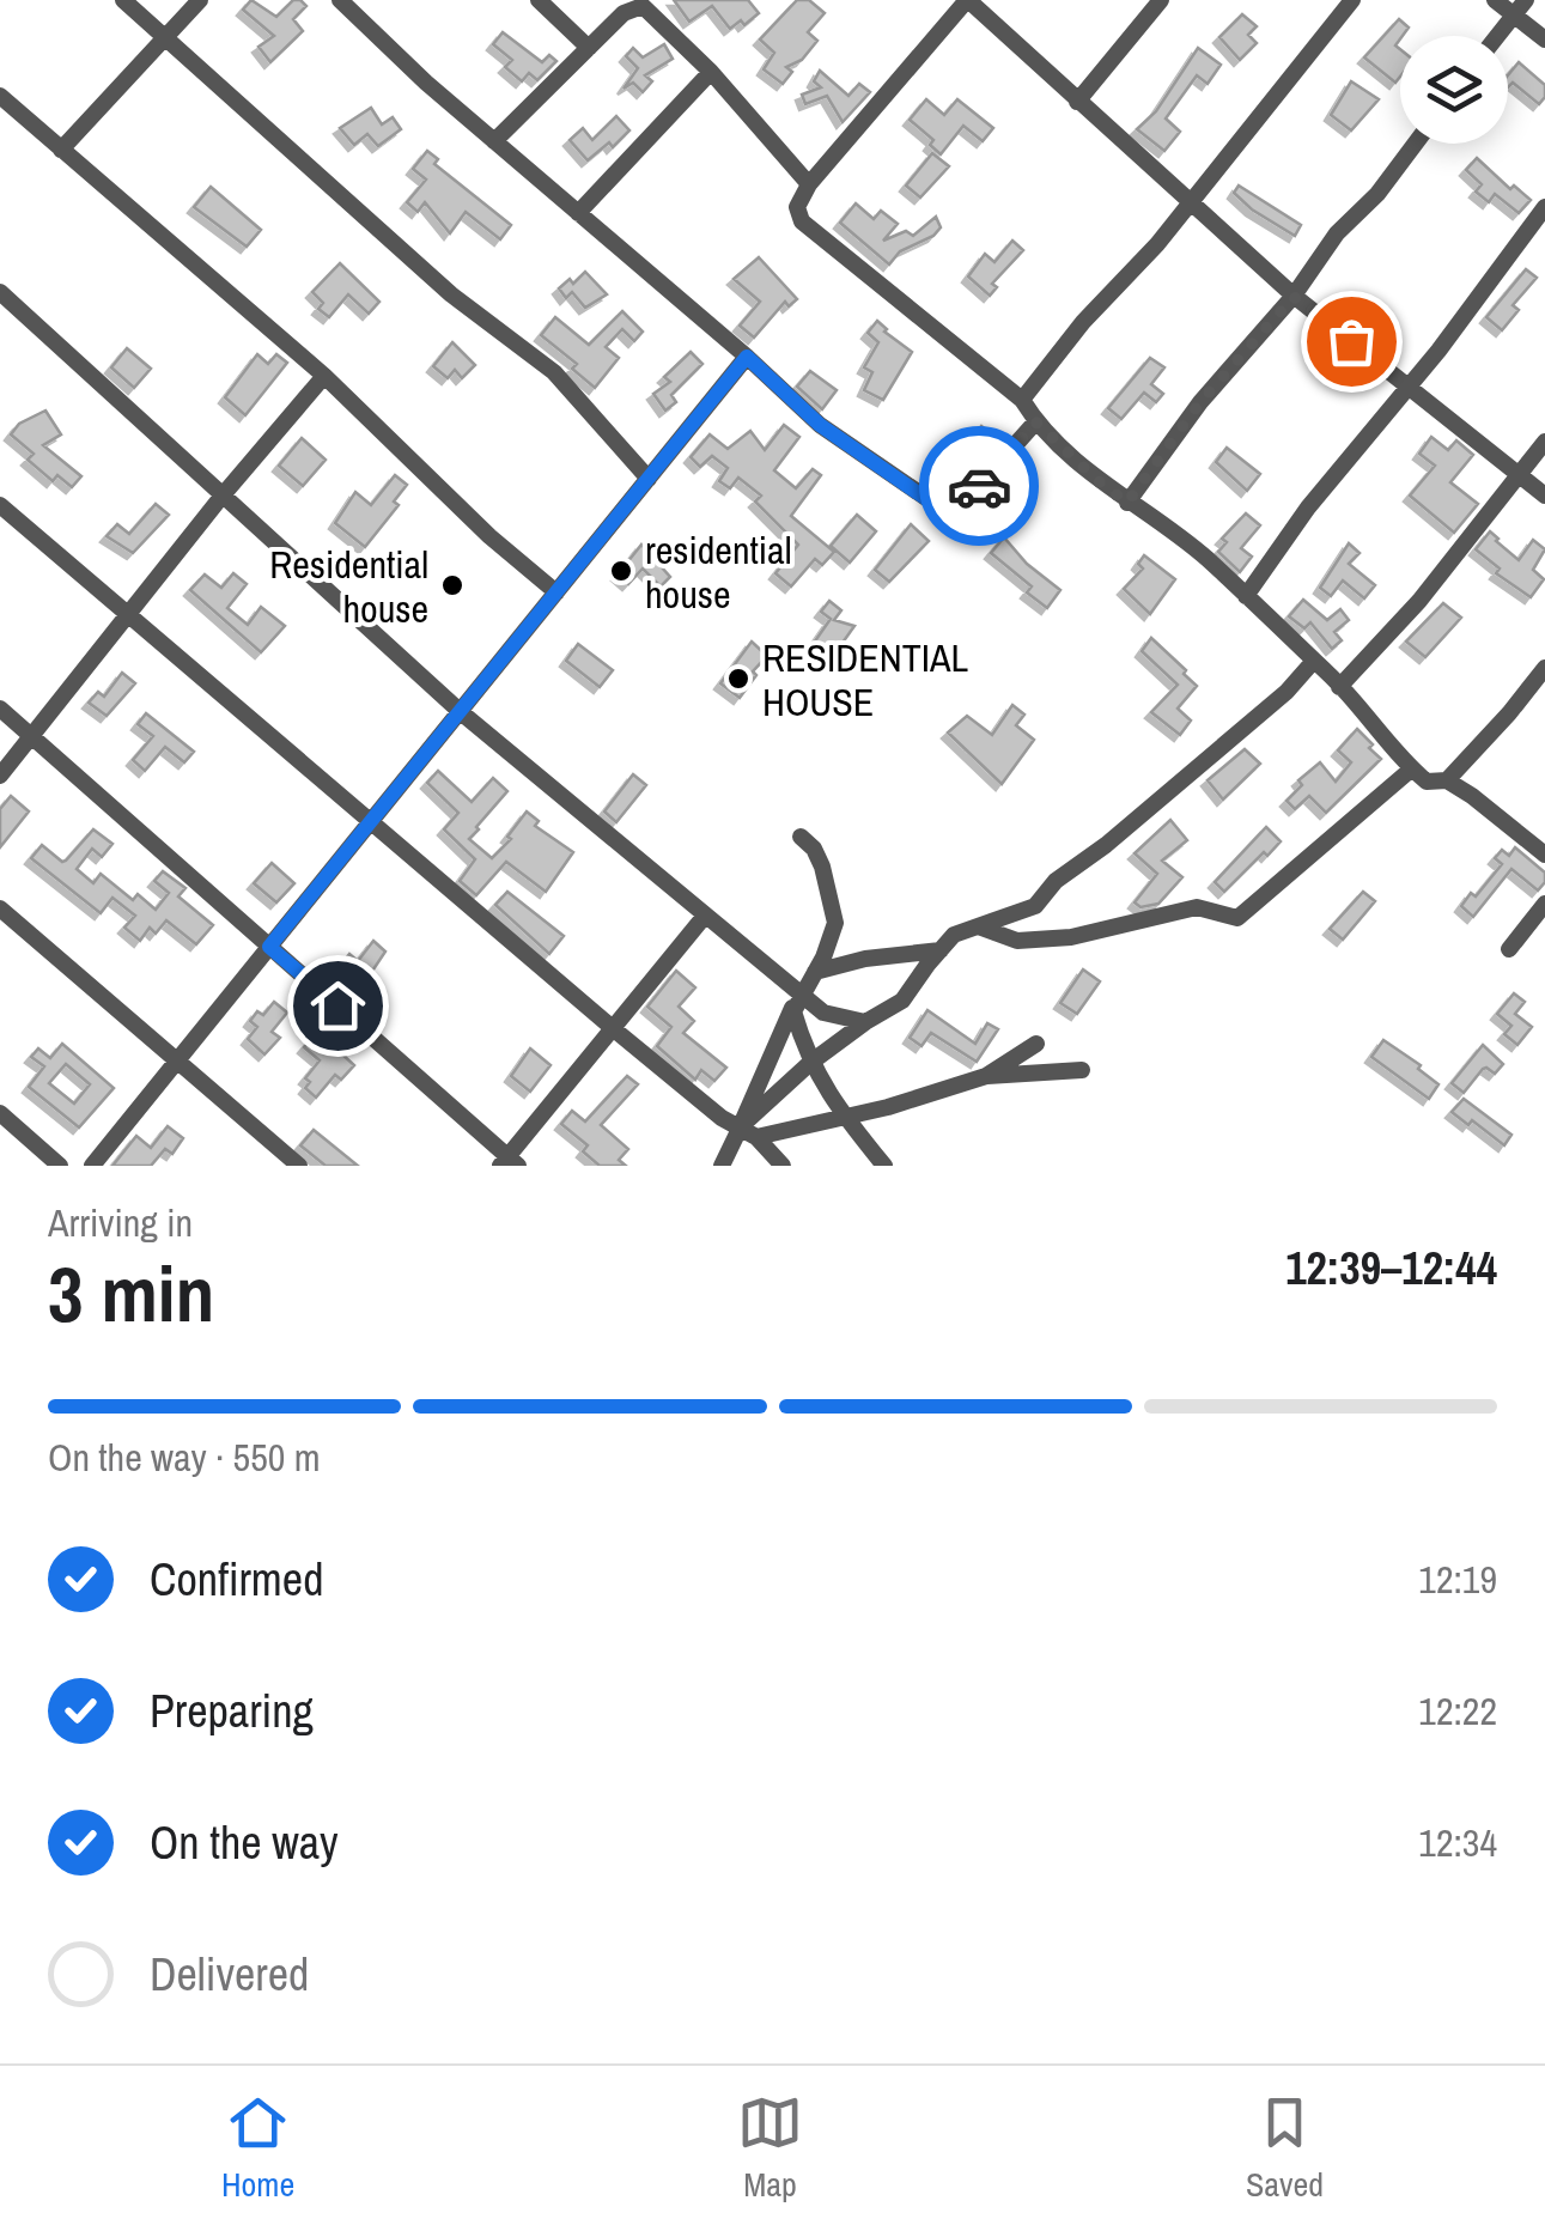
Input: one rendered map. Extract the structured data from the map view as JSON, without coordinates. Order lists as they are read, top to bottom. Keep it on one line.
{"places":["residential house","Residential house","RESIDENTIAL HOUSE"],"page":{"heading":["3 min","Arriving in","12:39–12:44"],"bar":"On the way · 550 m","list":[["Confirmed","12:19"],["Preparing","12:22"],["On the way","12:34"],"Delivered"],"tabs":["Home","Map","Saved"]}}
